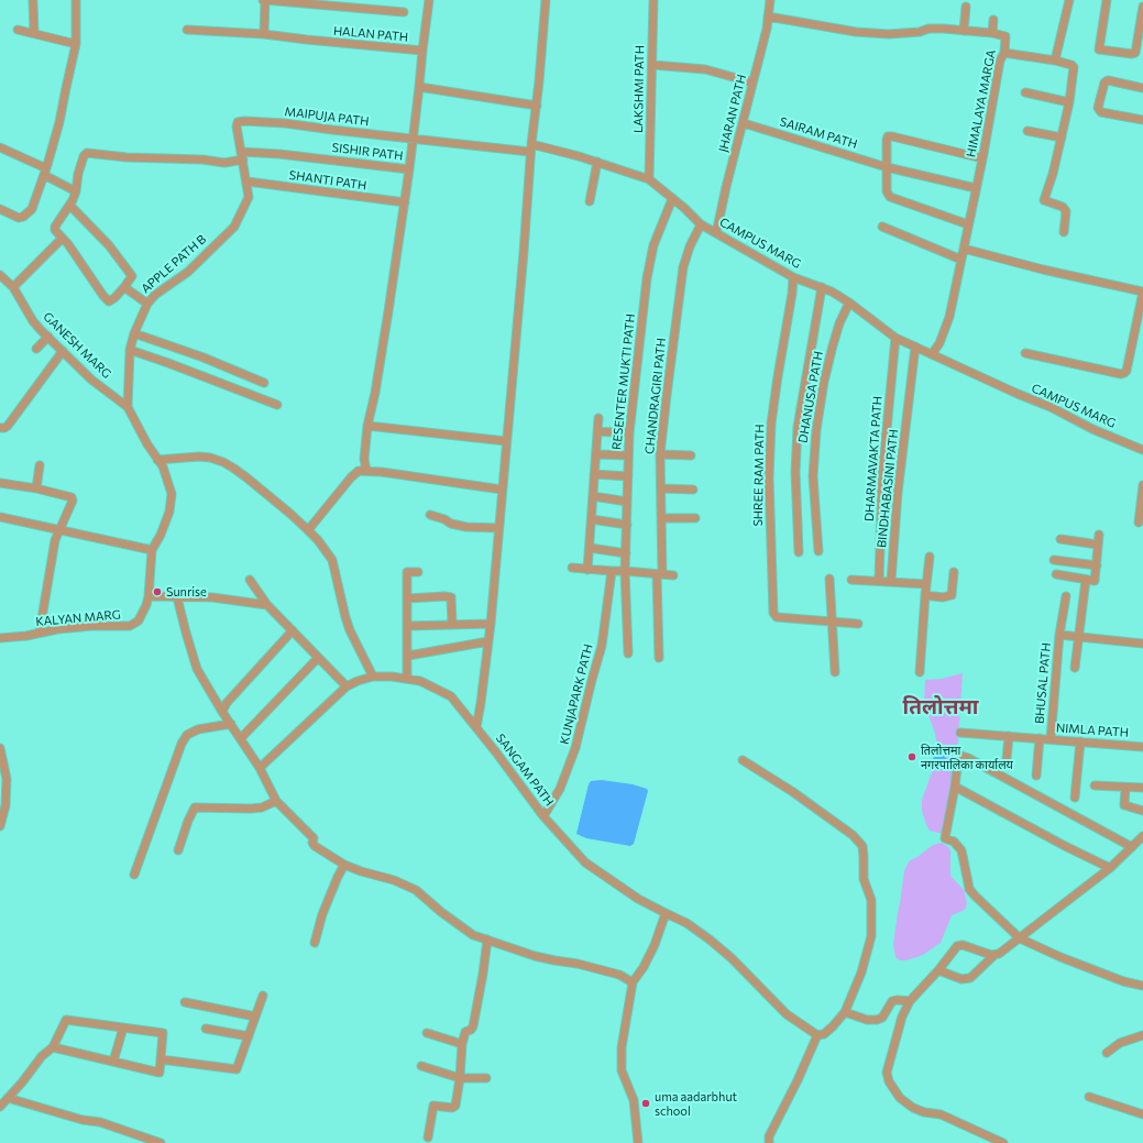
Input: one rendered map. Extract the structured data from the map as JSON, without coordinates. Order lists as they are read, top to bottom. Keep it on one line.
{"streets":{"street":["HALAN PATH","LAKSHMI PATH","HIMALAYA MARGA","JHARAN PATH","MAIPUJA PATH","SAIRAM PATH","SISHIR PATH","SHANTI PATH","CAMPUS MARG","APPLE PATH B","GANESH MARG","RESENTER MUKTI PATH","CHANDRAGIRI PATH","DHANUSA PATH","DHARMAVAKTA PATH","SHREE RAM PATH","BINDHABASINI PATH","KALYAN MARG","BHUSAL PATH","KUNJAPARK PATH","NIMLA PATH","SANGAM PATH"]},"crossings":[["HALAN PATH","SISHIR PATH"],["LAKSHMI PATH","CAMPUS MARG"],["HIMALAYA MARGA","JHARAN PATH"],["HIMALAYA MARGA","SAIRAM PATH"],["HIMALAYA MARGA","CAMPUS MARG"],["JHARAN PATH","SAIRAM PATH"],["JHARAN PATH","CAMPUS MARG"],["MAIPUJA PATH","SISHIR PATH"],["MAIPUJA PATH","CAMPUS MARG"],["MAIPUJA PATH","APPLE PATH B"],["SISHIR PATH","APPLE PATH B"],["SHANTI PATH","APPLE PATH B"],["CAMPUS MARG","RESENTER MUKTI PATH"],["CAMPUS MARG","CHANDRAGIRI PATH"],["CAMPUS MARG","DHANUSA PATH"],["CAMPUS MARG","DHARMAVAKTA PATH"],["CAMPUS MARG","SHREE RAM PATH"],["CAMPUS MARG","BINDHABASINI PATH"],["APPLE PATH B","GANESH MARG"],["APPLE PATH B","KALYAN MARG"],["GANESH MARG","KALYAN MARG"],["BHUSAL PATH","NIMLA PATH"],["KUNJAPARK PATH","SANGAM PATH"]],"districts":["तिलोत्तमा"],"places":["Sunrise","तिलोत्तमा नगरपालिका कार्यालय","uma aadarbhut school"]}
